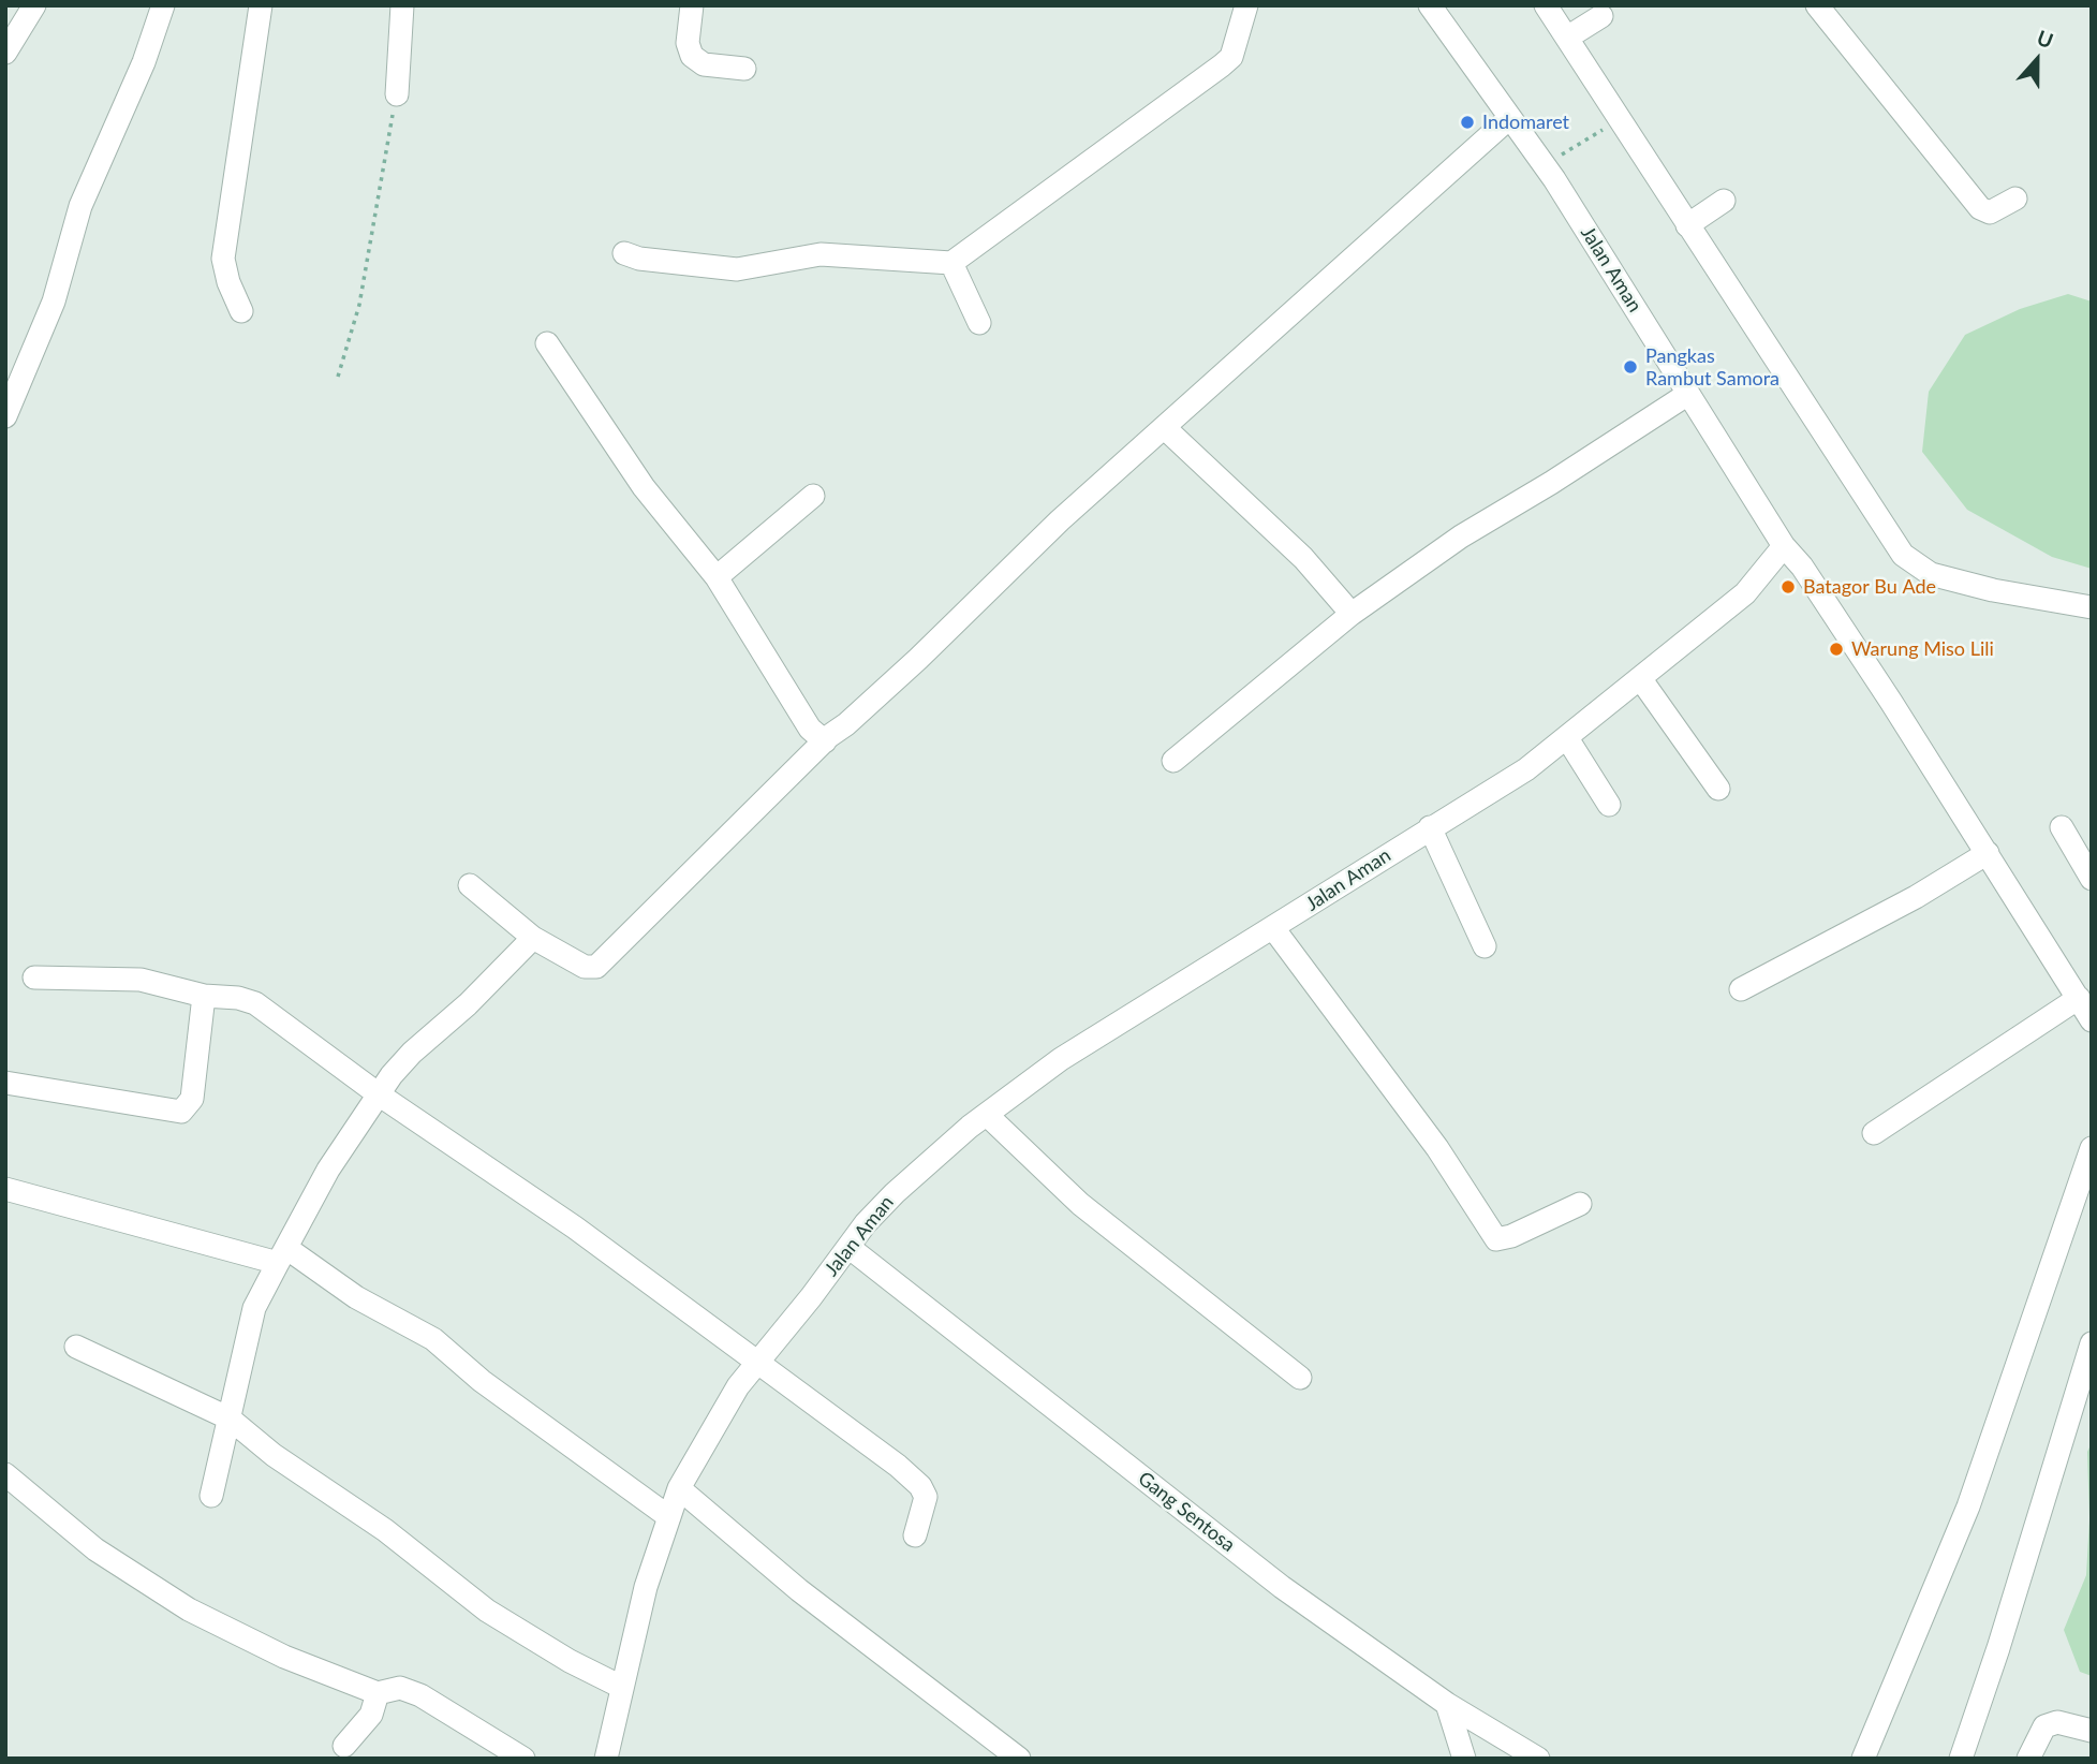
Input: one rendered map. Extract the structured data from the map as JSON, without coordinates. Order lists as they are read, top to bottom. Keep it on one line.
{"streets":{"street":["Jalan Aman","Gang Sentosa"]},"crossings":[["Jalan Aman","Gang Sentosa"]],"places":["Indomaret","Pangkas Rambut Samora","Batagor Bu Ade","Warung Miso Lili"],"north":"top"}
